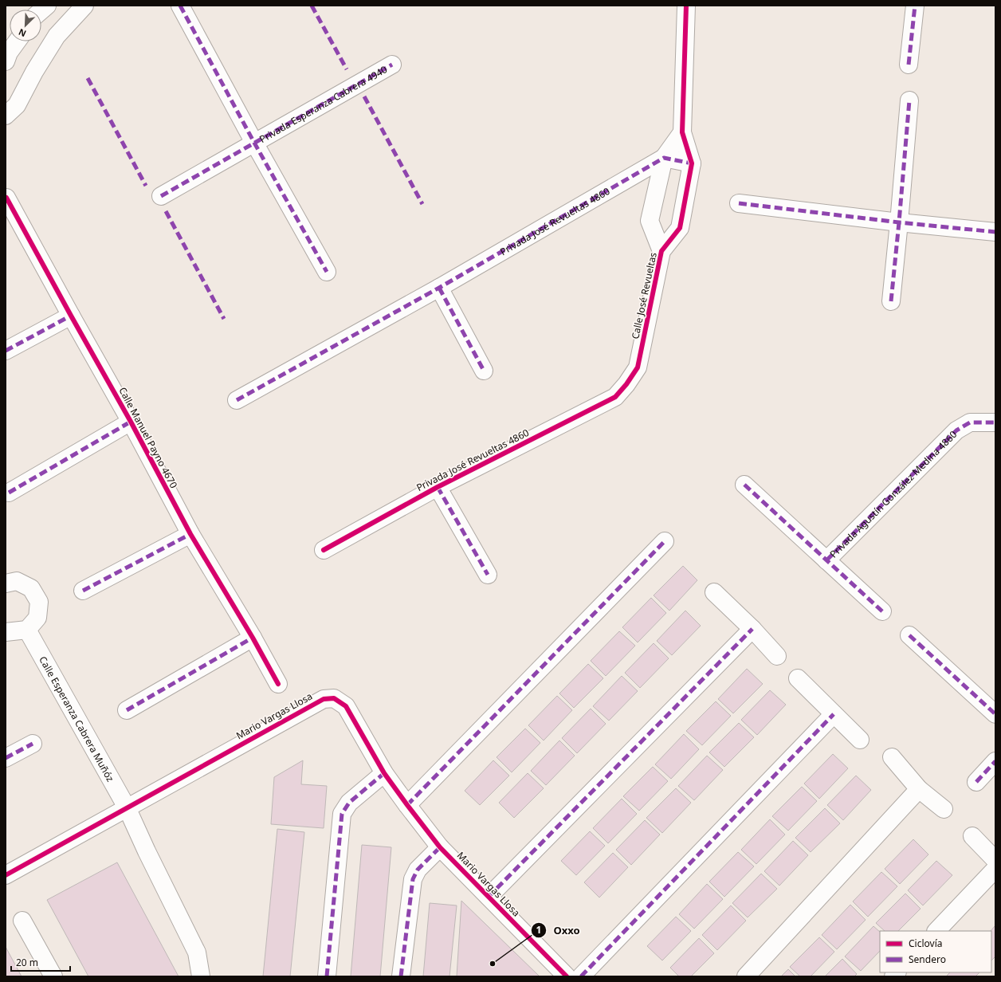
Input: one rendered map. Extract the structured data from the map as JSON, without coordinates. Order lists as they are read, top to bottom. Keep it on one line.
{"streets":{"street":["Privada Esperanza Cabrera 4940","Privada José Revueltas 4860","Calle José Revueltas","Calle Manuel Payno 4670","Privada Agustín González Medina 4860","Mario Vargas Llosa","Calle Esperanza Cabrera Muñóz"]},"crossings":[["Privada José Revueltas 4860","Calle José Revueltas"],["Mario Vargas Llosa","Calle Esperanza Cabrera Muñóz"]],"places":["Oxxo"],"legend":["Ciclovía","Sendero"],"scale_bar":"20 m","north":"bottom left"}
